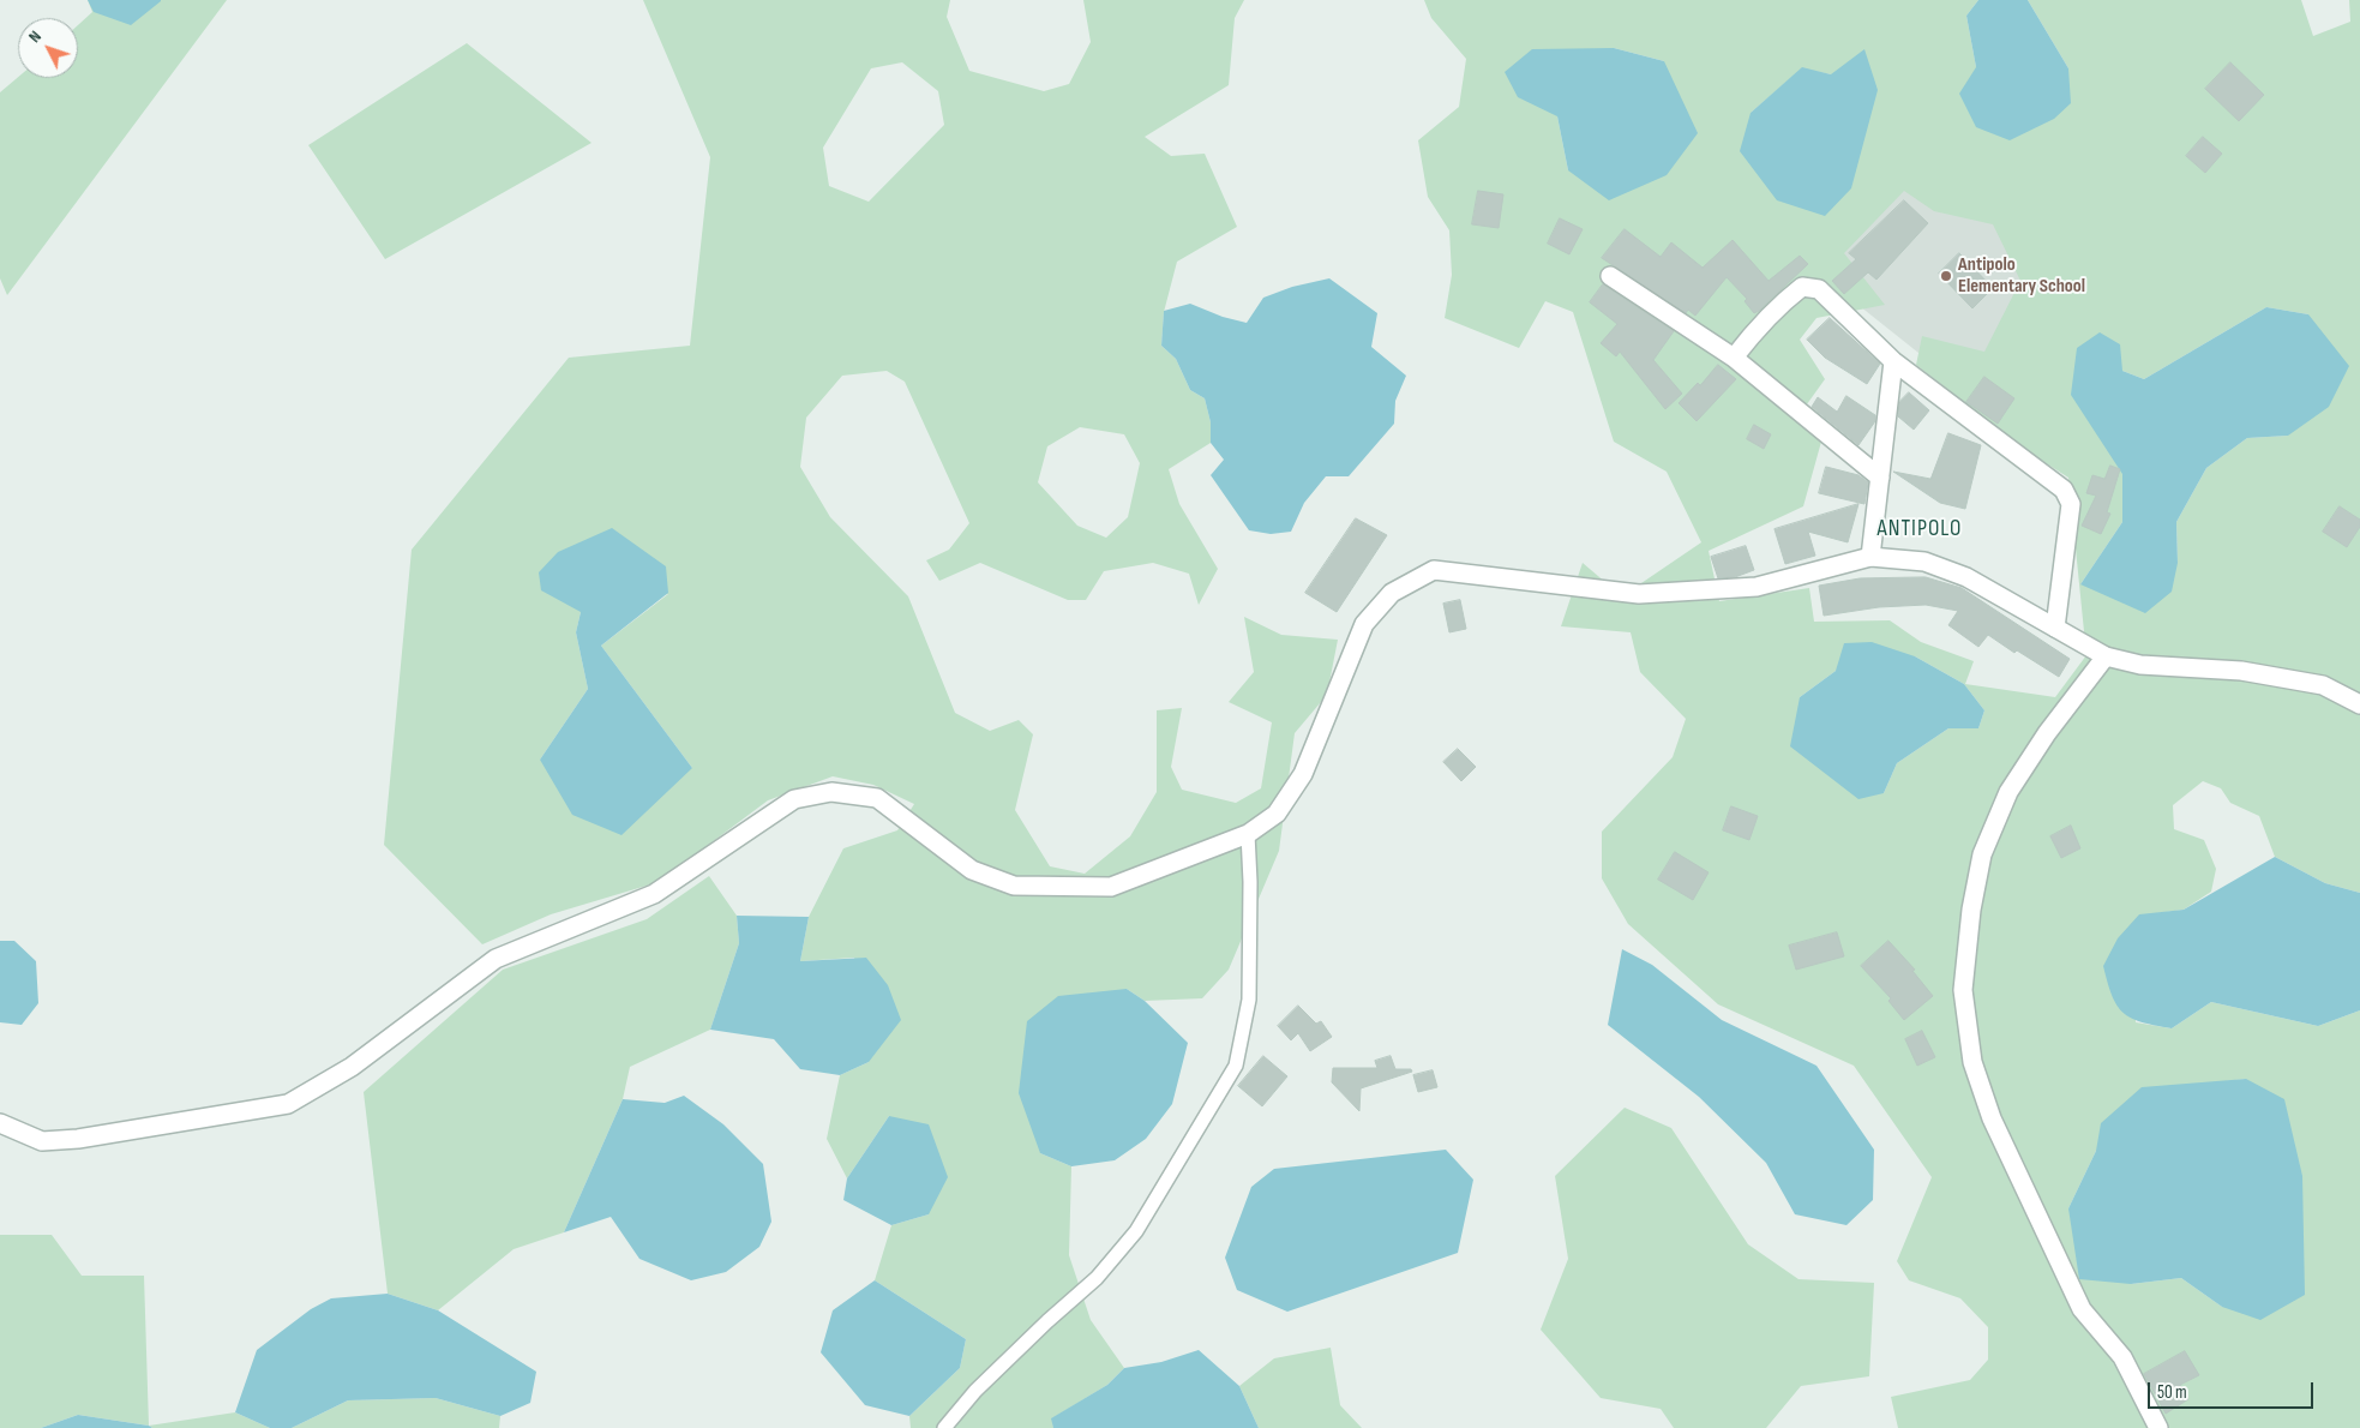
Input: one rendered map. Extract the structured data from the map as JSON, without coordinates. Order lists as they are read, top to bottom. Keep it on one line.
{"districts":["ANTIPOLO"],"places":["Antipolo Elementary School"],"scale_bar":"50 m","north":"top left"}
